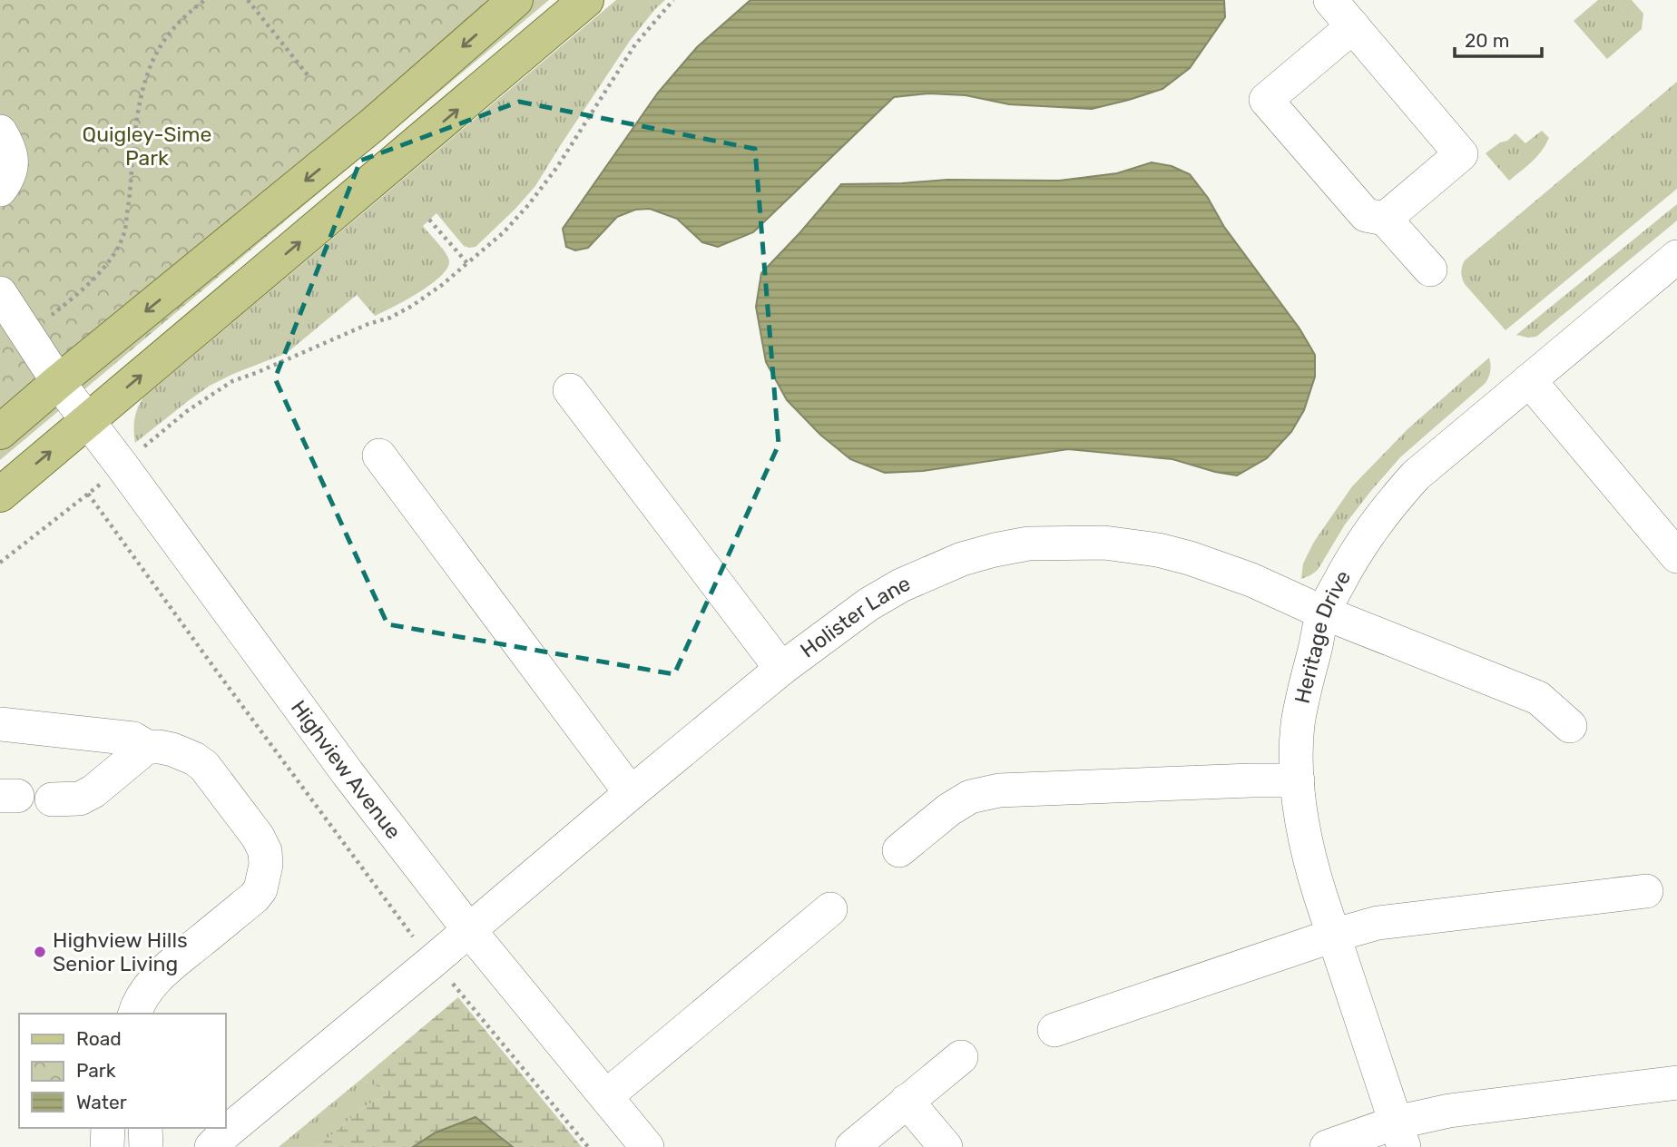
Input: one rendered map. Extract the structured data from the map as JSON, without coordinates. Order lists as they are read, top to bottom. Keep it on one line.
{"streets":{"street":["Holister Lane","Heritage Drive","Highview Avenue"]},"crossings":[["Holister Lane","Heritage Drive"],["Holister Lane","Highview Avenue"]],"parks":["Quigley-Sime Park"],"places":["Highview Hills Senior Living"],"legend":["Road","Park","Water"],"scale_bar":"20 m"}
